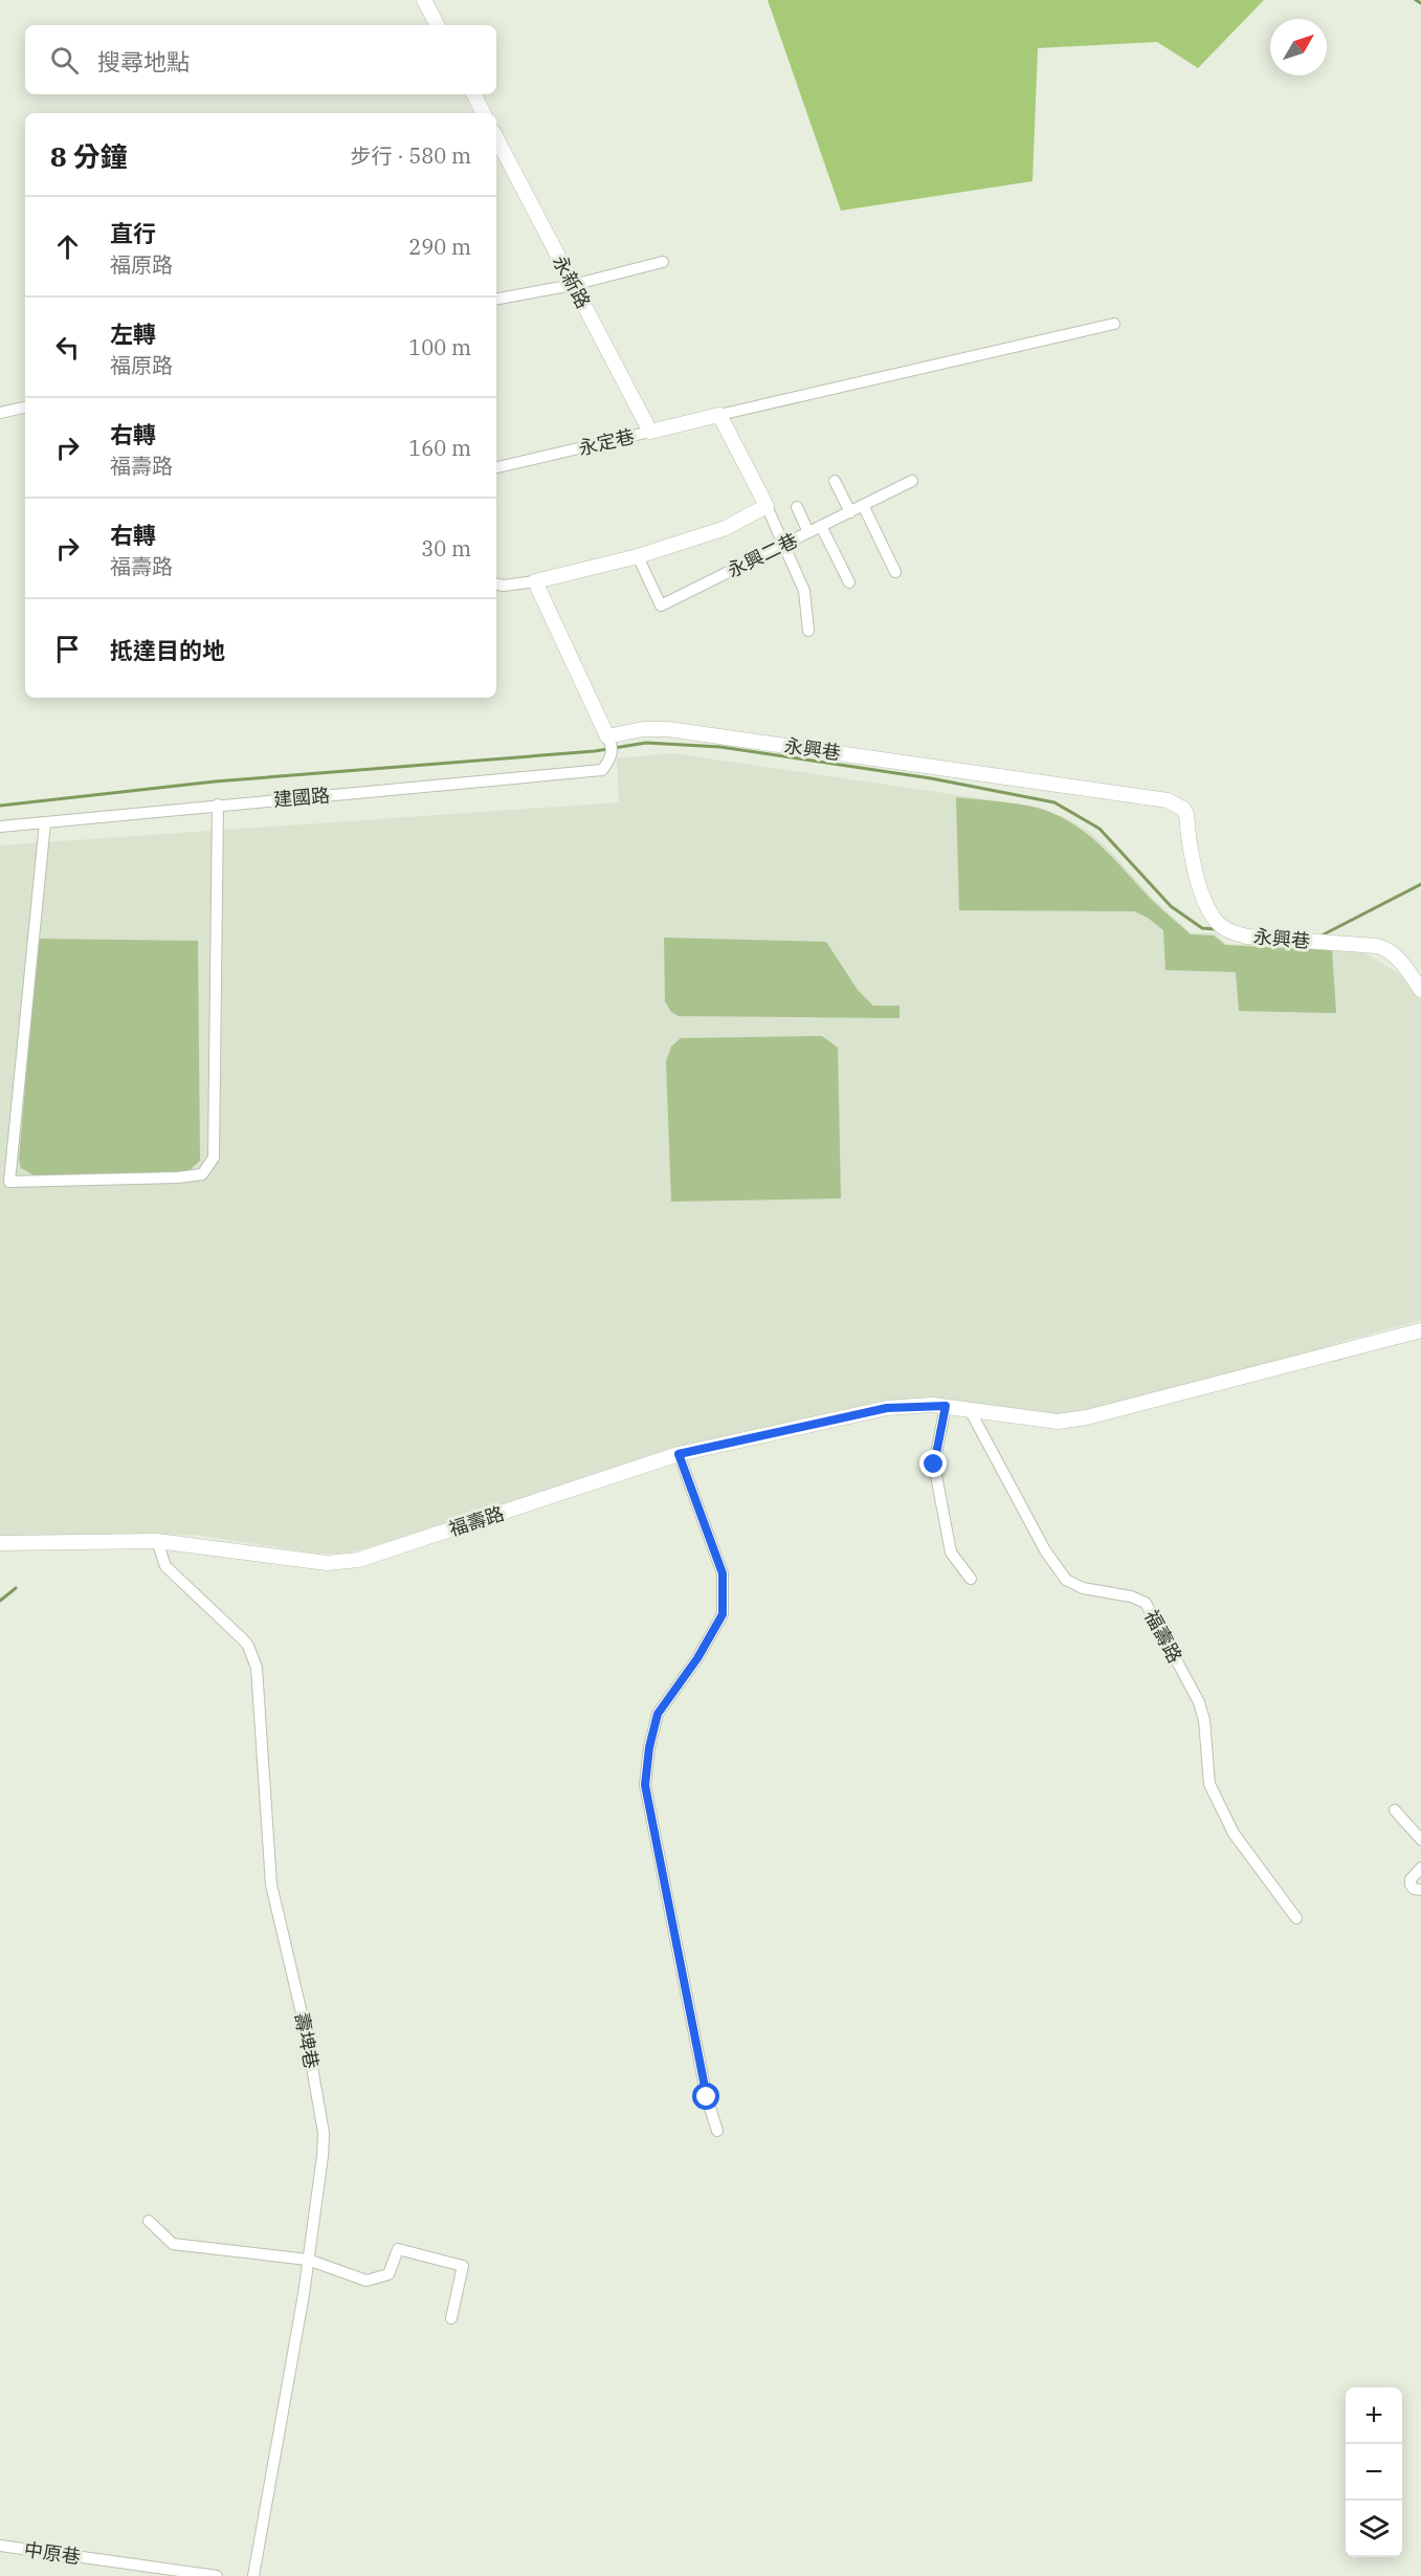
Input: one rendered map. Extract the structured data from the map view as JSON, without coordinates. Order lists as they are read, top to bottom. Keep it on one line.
{"streets":{"street":["永新路","永定巷","永興二巷","永興巷","建國路","福壽路","壽埤巷","中原巷"]},"crossings":[["永新路","永定巷"],["永興巷","建國路"],["福壽路","壽埤巷"]],"north":"top right","page":{"search":"搜尋地點","heading":["8 分鐘","步行 · 580 m"],"list":[["直行","福原路","290 m"],["左轉","福原路","100 m"],["右轉","福壽路","160 m"],["右轉","福壽路","30 m"],"抵達目的地"],"map_buttons":["+","−"]}}
